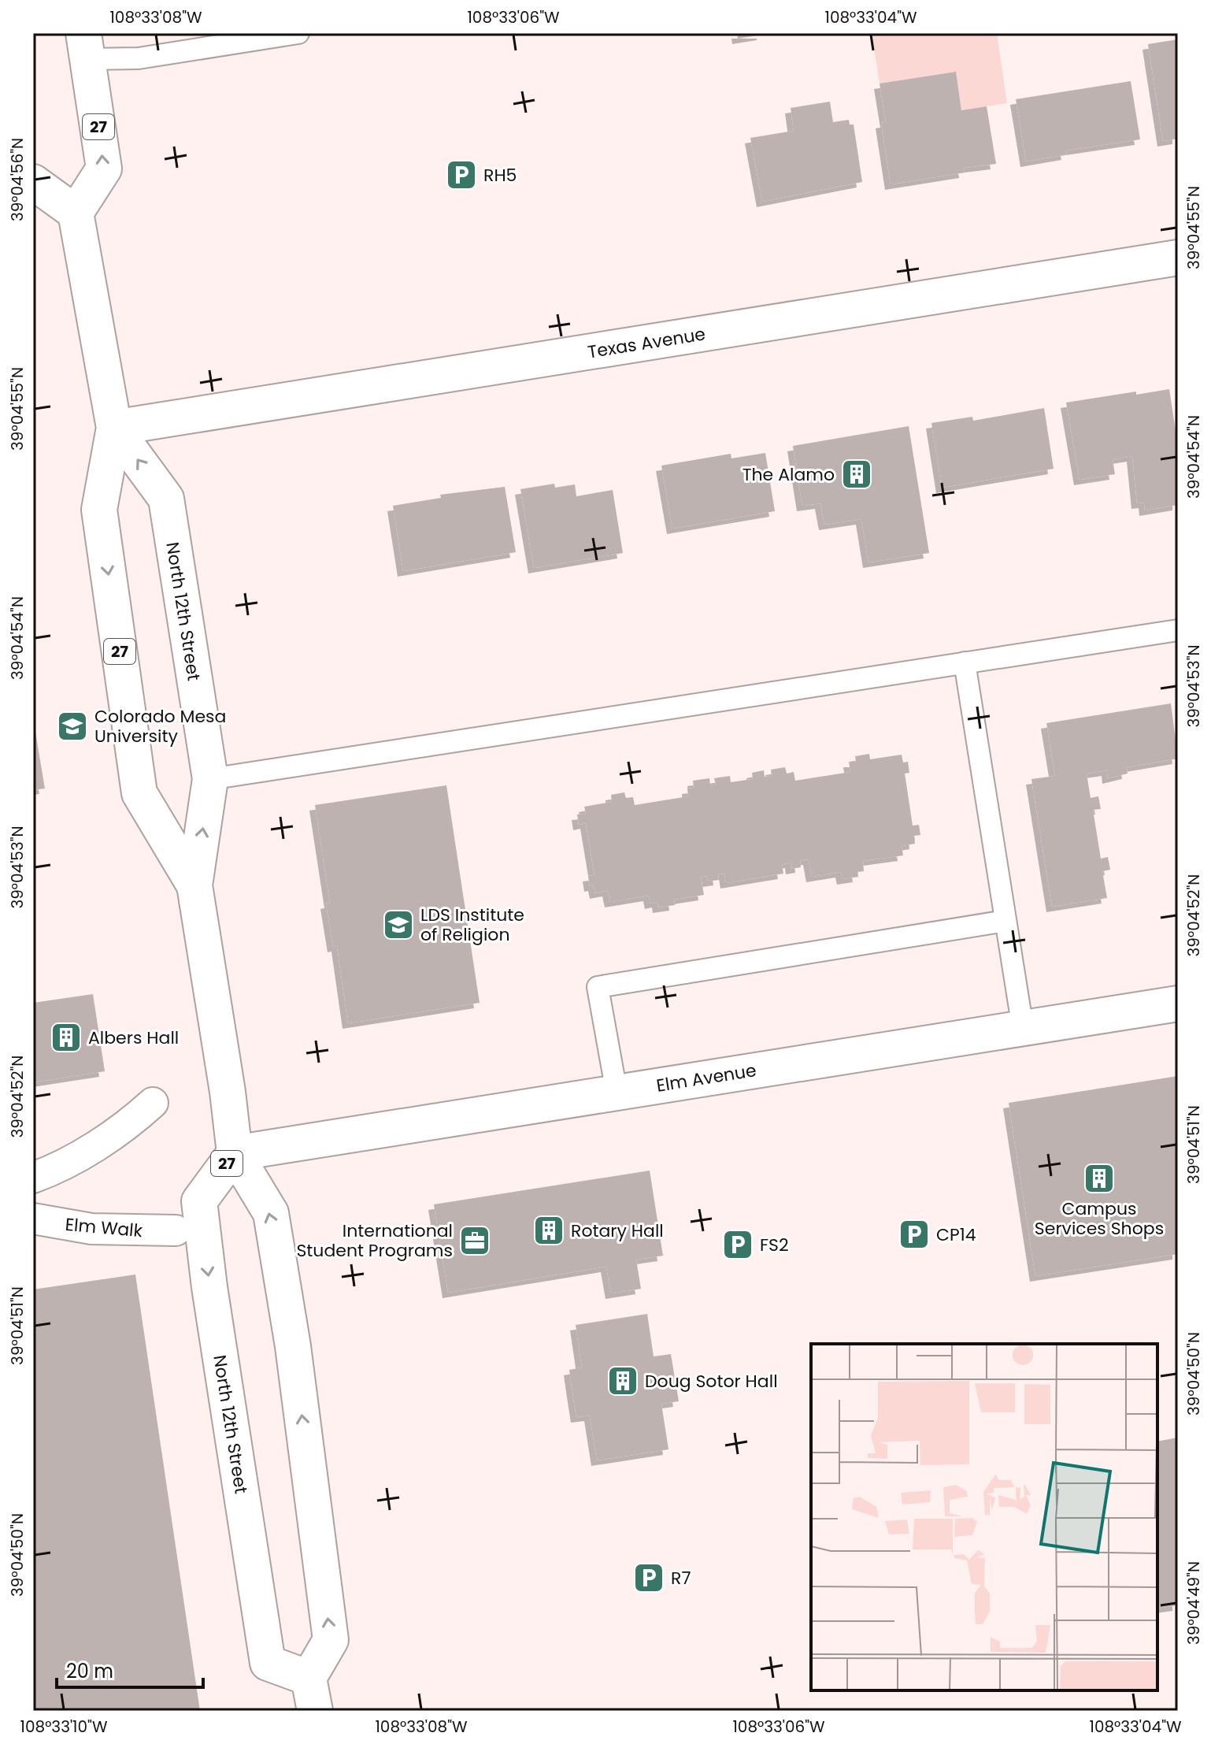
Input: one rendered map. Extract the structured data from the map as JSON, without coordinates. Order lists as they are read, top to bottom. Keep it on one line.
{"streets":{"main road":["27","Texas Avenue","North 12th Street","Elm Avenue"],"street":["Elm Walk"]},"crossings":[["27","North 12th Street"],["Texas Avenue","North 12th Street"],["North 12th Street","Elm Avenue"]],"places":{"parking":["RH5","CP14","FS2","R7"],"building":["The Alamo","Albers Hall","Campus Services Shops","Rotary Hall","Doug Sotor Hall"],"school or university":["Colorado Mesa University","LDS Institute of Religion"],"office":["International Student Programs"]},"scale_bar":"20 m","coordinates":["108°33'08\"W","108°33'06\"W","108°33'04\"W","39°04'56\"N","39°04'55\"N","39°04'54\"N","39°04'53\"N","39°04'52\"N","39°04'51\"N","39°04'50\"N","39°04'49\"N","108°33'10\"W"]}
